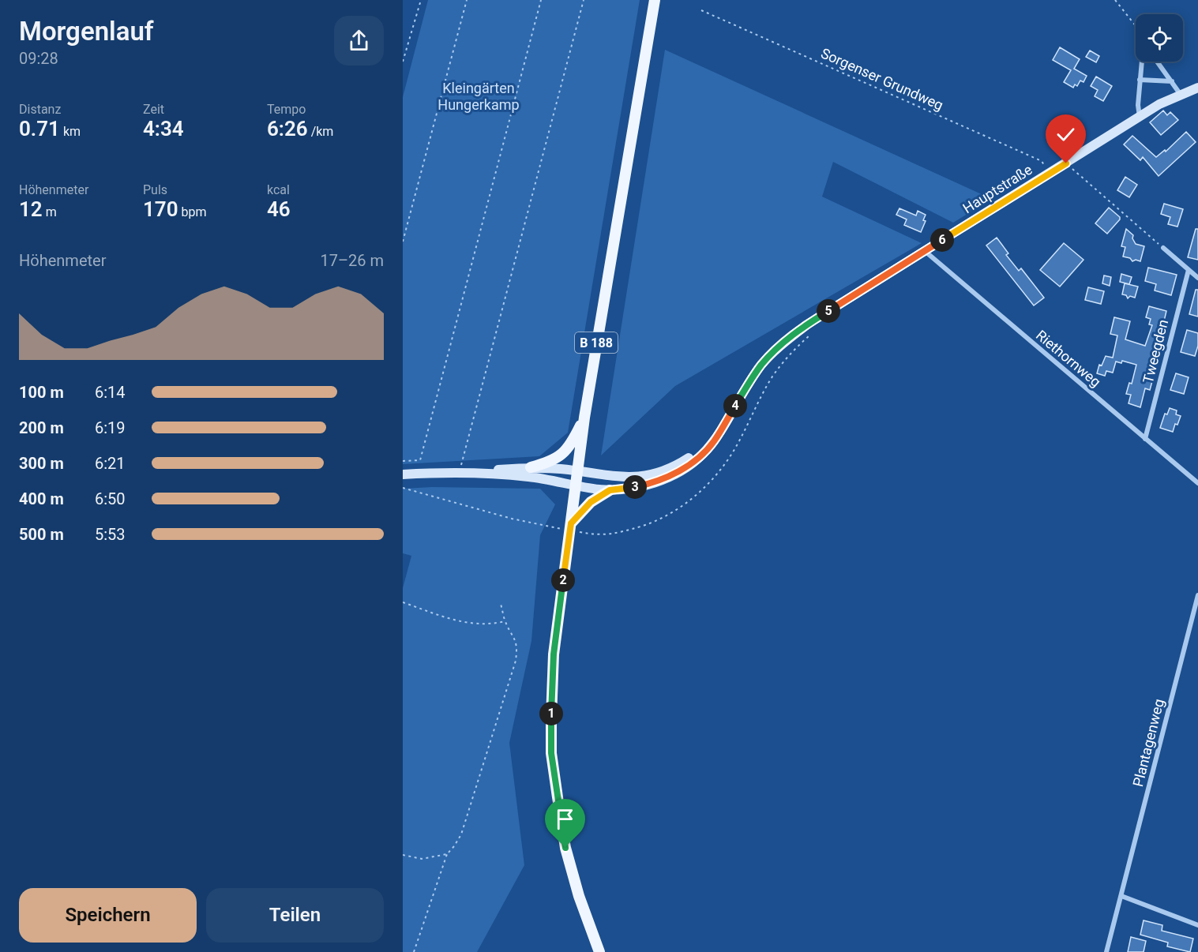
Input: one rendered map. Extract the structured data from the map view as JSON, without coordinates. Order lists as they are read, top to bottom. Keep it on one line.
{"streets":{"main road":["Hauptstraße","B 188"],"street":["Tweegden","Riethornweg","Plantagenweg"],"path":["Sorgenser Grundweg"]},"crossings":[["Sorgenser Grundweg","Hauptstraße"],["Hauptstraße","Riethornweg"],["Tweegden","Riethornweg"]],"parks":["Kleingärten Hungerkamp"],"page":{"heading":["Morgenlauf","09:28"],"stats":[["Distanz","0.71 km"],["Zeit","4:34"],["Tempo","6:26 /km"],["Höhenmeter","12 m"],["Puls","170 bpm"],["kcal","46"]],"pins":["6","5","4","3","2","1"],"chart":["Höhenmeter","17–26 m"],"list":[{"name":"100 m","note":"6:14"},{"name":"200 m","note":"6:19"},{"name":"300 m","note":"6:21"},{"name":"400 m","note":"6:50"},{"name":"500 m","note":"5:53"}],"buttons":["Speichern","Teilen"]}}
